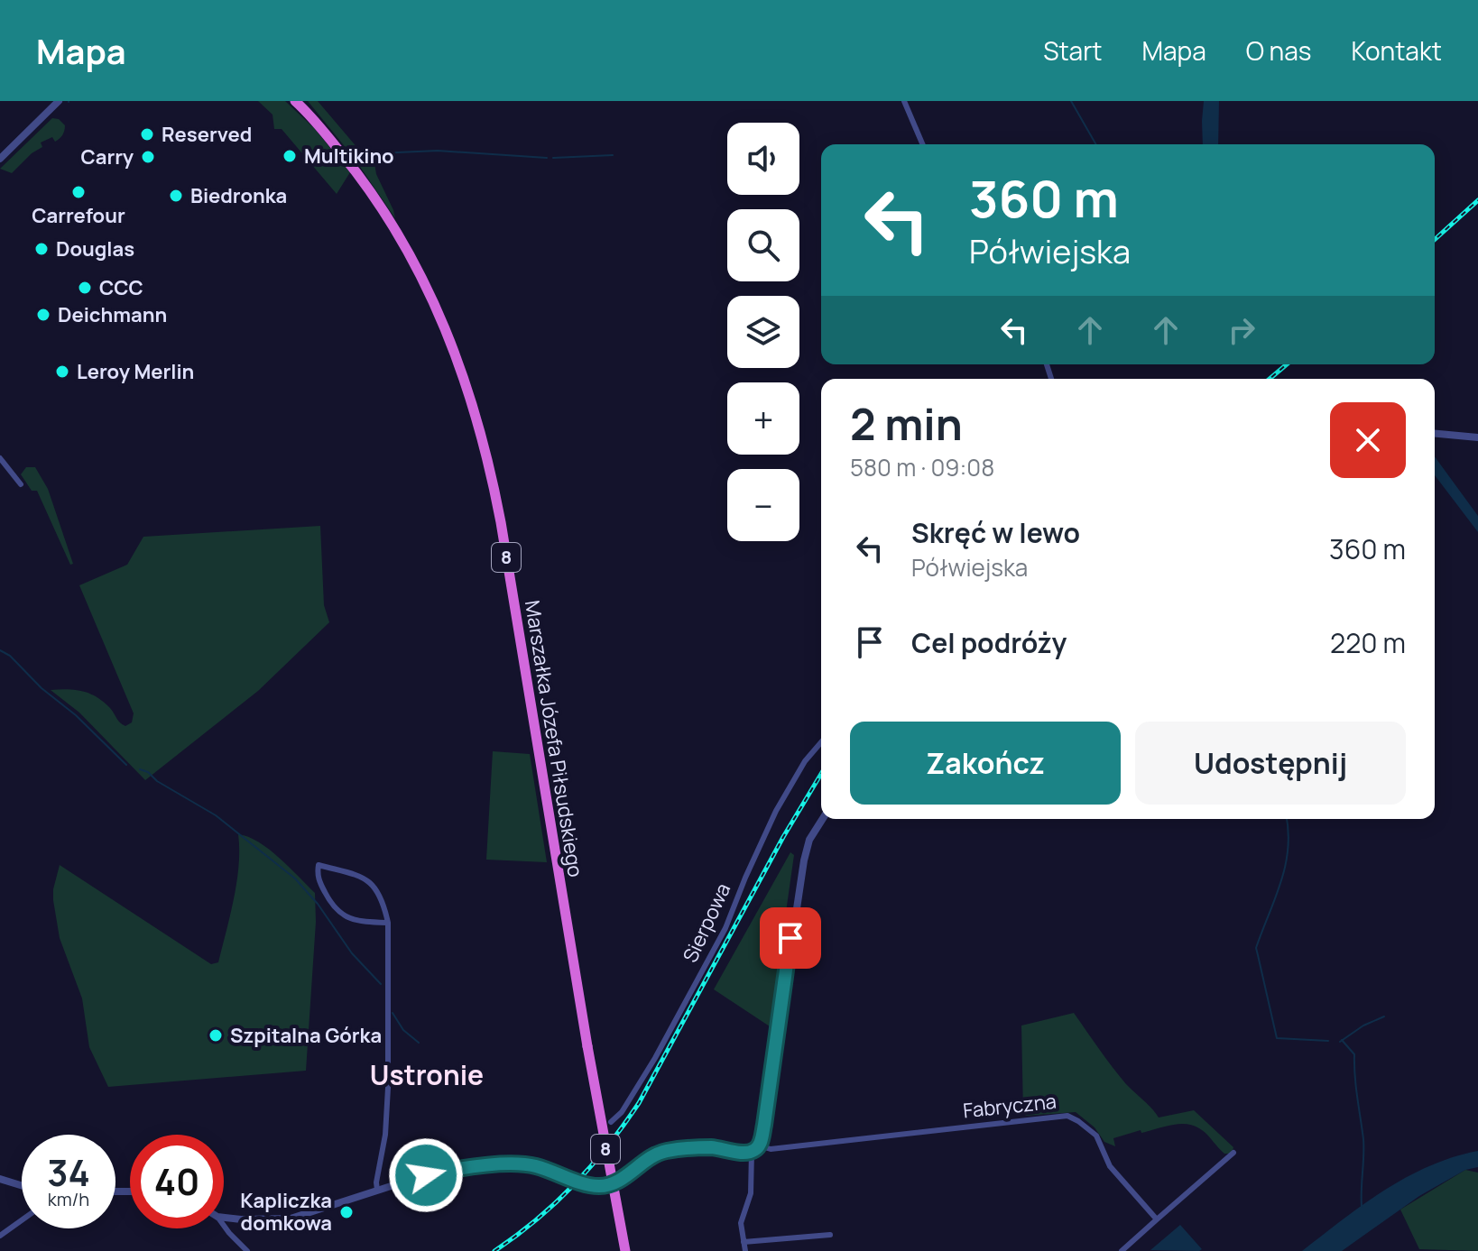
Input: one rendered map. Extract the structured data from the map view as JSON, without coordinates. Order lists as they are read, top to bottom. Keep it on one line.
{"streets":{"highway":["8","Marszałka Józefa Piłsudskiego"],"street":["Sierpowa","Fabryczna"]},"districts":["Ustronie"],"places":["Reserved","Multikino","Carry","Carrefour","Biedronka","Douglas","CCC","Deichmann","Leroy Merlin","Szpitalna Górka","Kapliczka domkowa"],"page":{"header":"Mapa","nav":["Start","Mapa","O nas","Kontakt"],"map_buttons":["+","−"],"turn":["360 m","Półwiejska"],"heading":["2 min","580 m · 09:08"],"list":[{"name":"Skręć w lewo","note":"Półwiejska","value":"360 m"},{"name":"Cel podróży","value":"220 m"}],"buttons":["Zakończ","Udostępnij"],"speed":"34 km/h","limit":"40"}}
